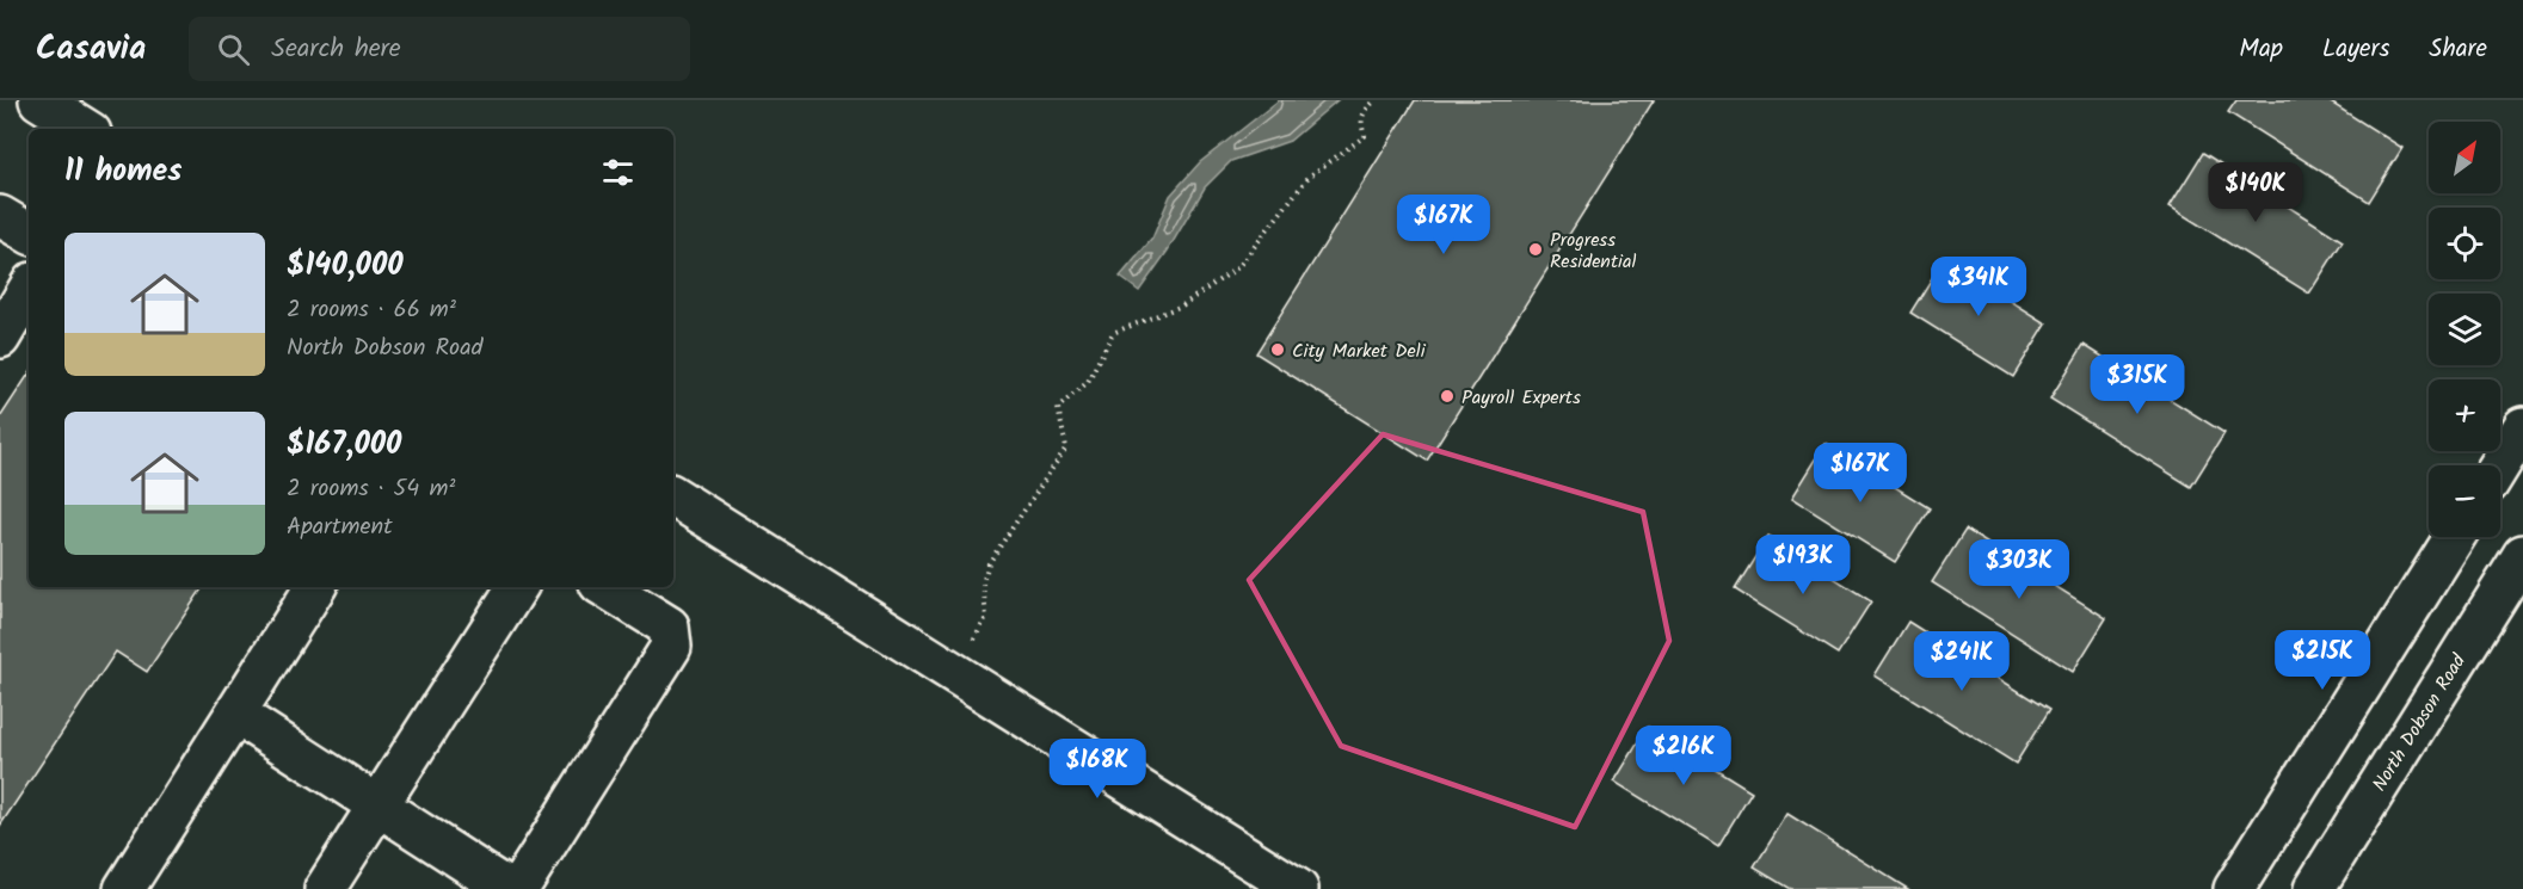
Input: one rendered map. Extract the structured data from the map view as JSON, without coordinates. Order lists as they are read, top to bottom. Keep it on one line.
{"streets":{"street":["North Dobson Road"]},"places":["Progress Residential","City Market Deli","Payroll Experts"],"north":"top right","page":{"header":"Casavia","search":"Search here","nav":["Map","Layers","Share"],"map_buttons":["+","−"],"heading":"11 homes","price":["$140K","$167K","$341K","$315K","$167K","$193K","$303K","$215K","$241K","$216K","$168K"],"list":[{"name":"$140,000","note":"2 rooms · 66 m² · North Dobson Road"},{"name":"$167,000","note":"2 rooms · 54 m² · Apartment"}]}}
